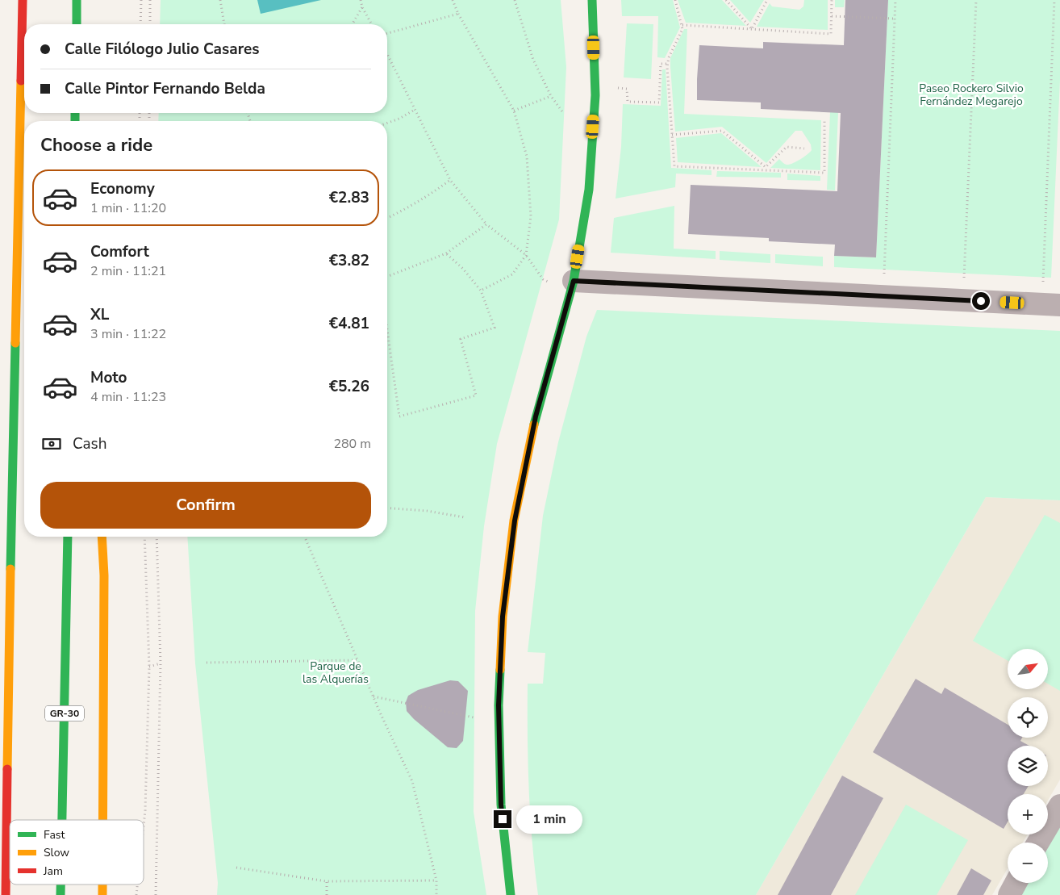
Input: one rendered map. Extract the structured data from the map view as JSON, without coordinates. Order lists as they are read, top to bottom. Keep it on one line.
{"streets":{"main road":["GR-30"]},"parks":["Paseo Rockero Silvio Fernández Megarejo","Parque de las Alquerías"],"legend":["Fast","Slow","Jam"],"north":"top right","page":{"banner":["Calle Filólogo Julio Casares","Calle Pintor Fernando Belda"],"heading":"Choose a ride","list":[{"name":"Economy","note":"1 min · 11:20","value":"€2.83"},{"name":"Comfort","note":"2 min · 11:21","value":"€3.82"},{"name":"XL","note":"3 min · 11:22","value":"€4.81"},{"name":"Moto","note":"4 min · 11:23","value":"€5.26"}],"pay":["Cash","280 m"],"buttons":"Confirm","map_buttons":["+","−"],"bubble":"1 min"}}
